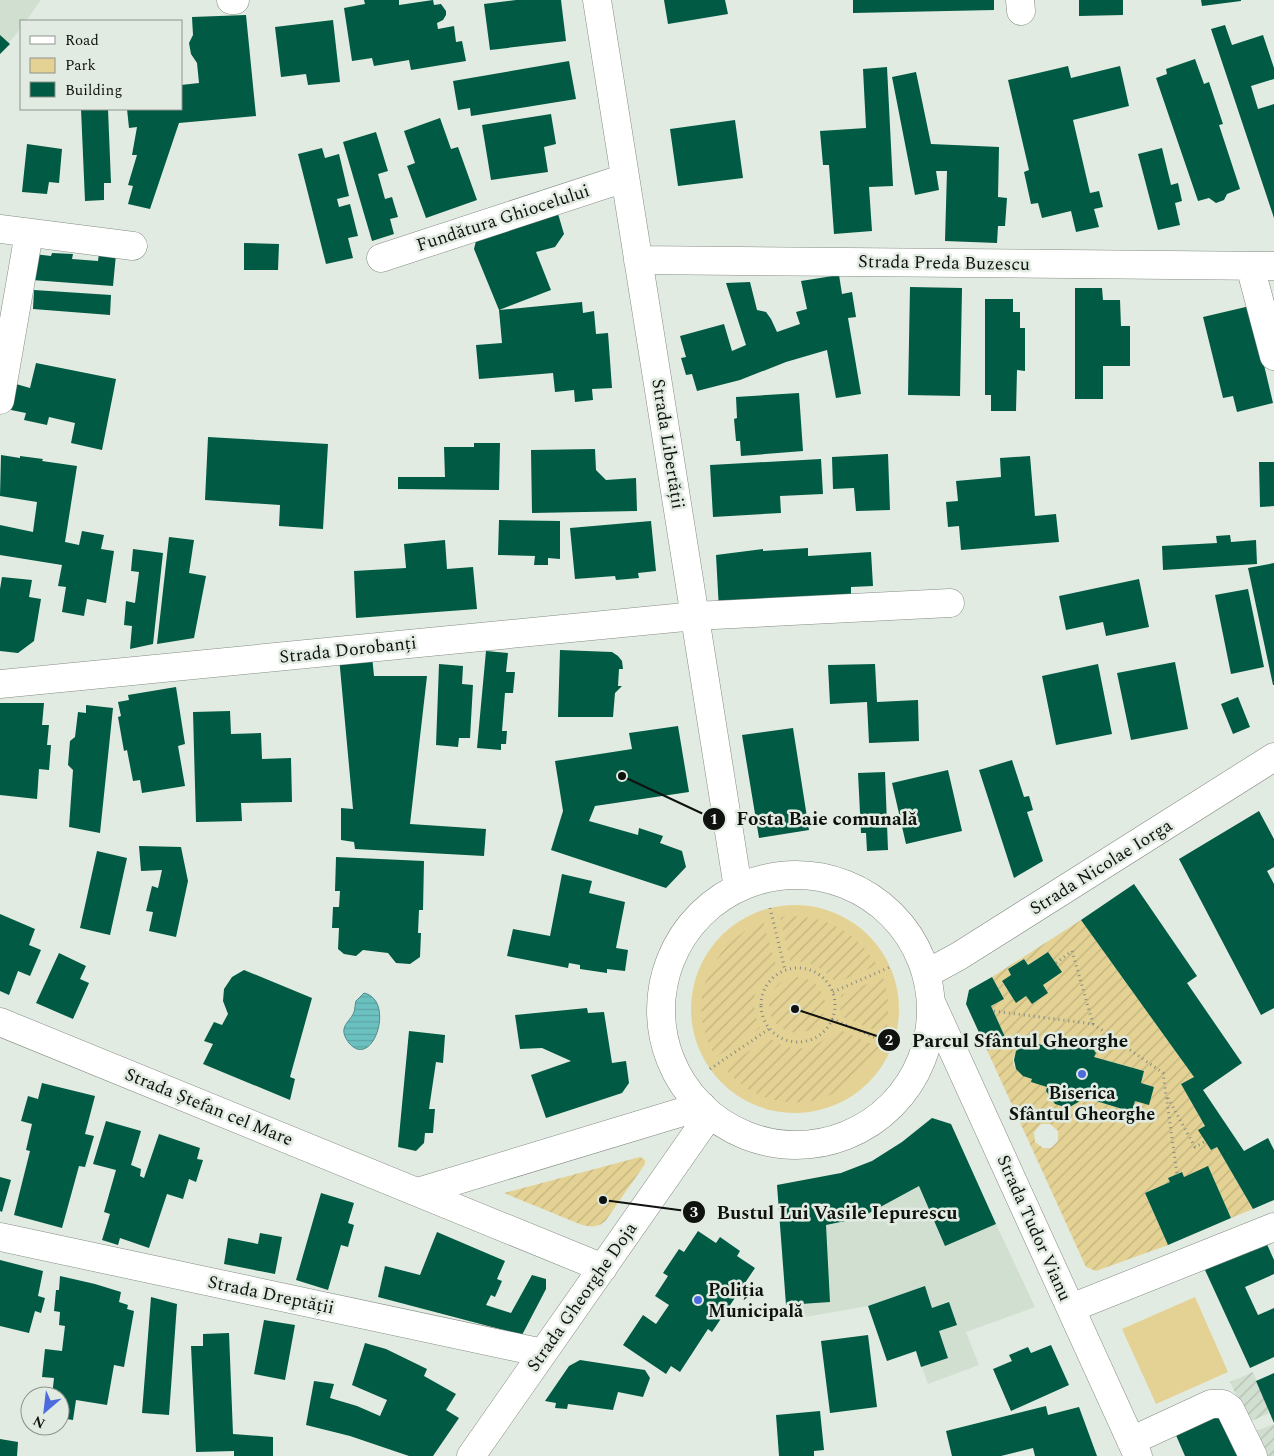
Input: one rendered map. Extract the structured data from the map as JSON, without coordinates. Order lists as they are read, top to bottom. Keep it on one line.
{"streets":{"street":["Fundătura Ghiocelului","Strada Preda Buzescu","Strada Libertății","Strada Dorobanți","Strada Nicolae Iorga","Strada Ștefan cel Mare","Strada Tudor Vianu","Strada Dreptății","Strada Gheorghe Doja"]},"crossings":[["Fundătura Ghiocelului","Strada Libertății"],["Strada Preda Buzescu","Strada Libertății"],["Strada Libertății","Strada Dorobanți"],["Strada Libertății","Strada Tudor Vianu"],["Strada Nicolae Iorga","Strada Tudor Vianu"],["Strada Ștefan cel Mare","Strada Gheorghe Doja"],["Strada Tudor Vianu","Strada Gheorghe Doja"],["Strada Dreptății","Strada Gheorghe Doja"]],"places":["Fosta Baie comunală","Parcul Sfântul Gheorghe","Biserica Sfântul Gheorghe","Bustul Lui Vasile Iepurescu","Poliția Municipală"],"legend":["Road","Park","Building"],"north":"bottom left"}
